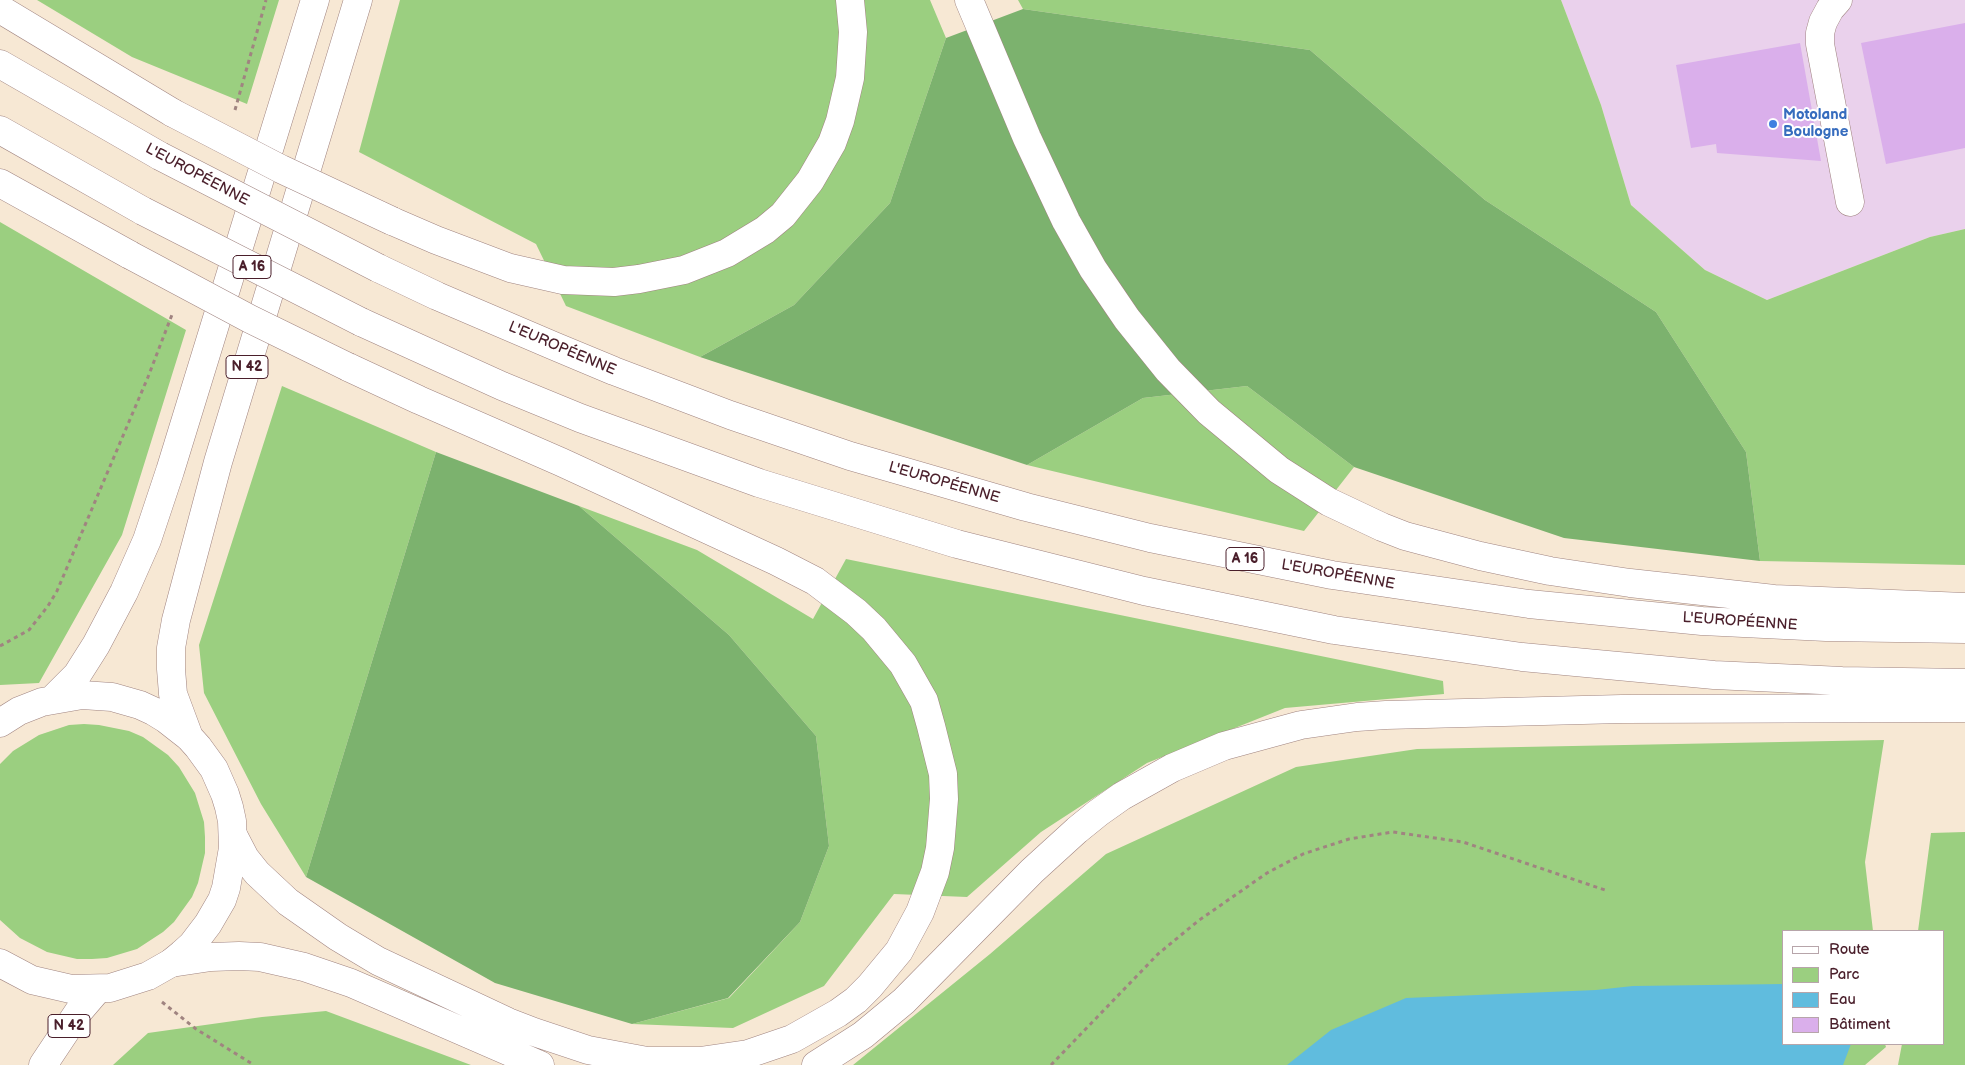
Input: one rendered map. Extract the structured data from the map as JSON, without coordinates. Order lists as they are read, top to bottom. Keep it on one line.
{"streets":{"main road":["L'EUROPÉENNE","A 16","N 42"]},"places":["Motoland Boulogne"],"legend":["Route","Parc","Eau","Bâtiment"]}
